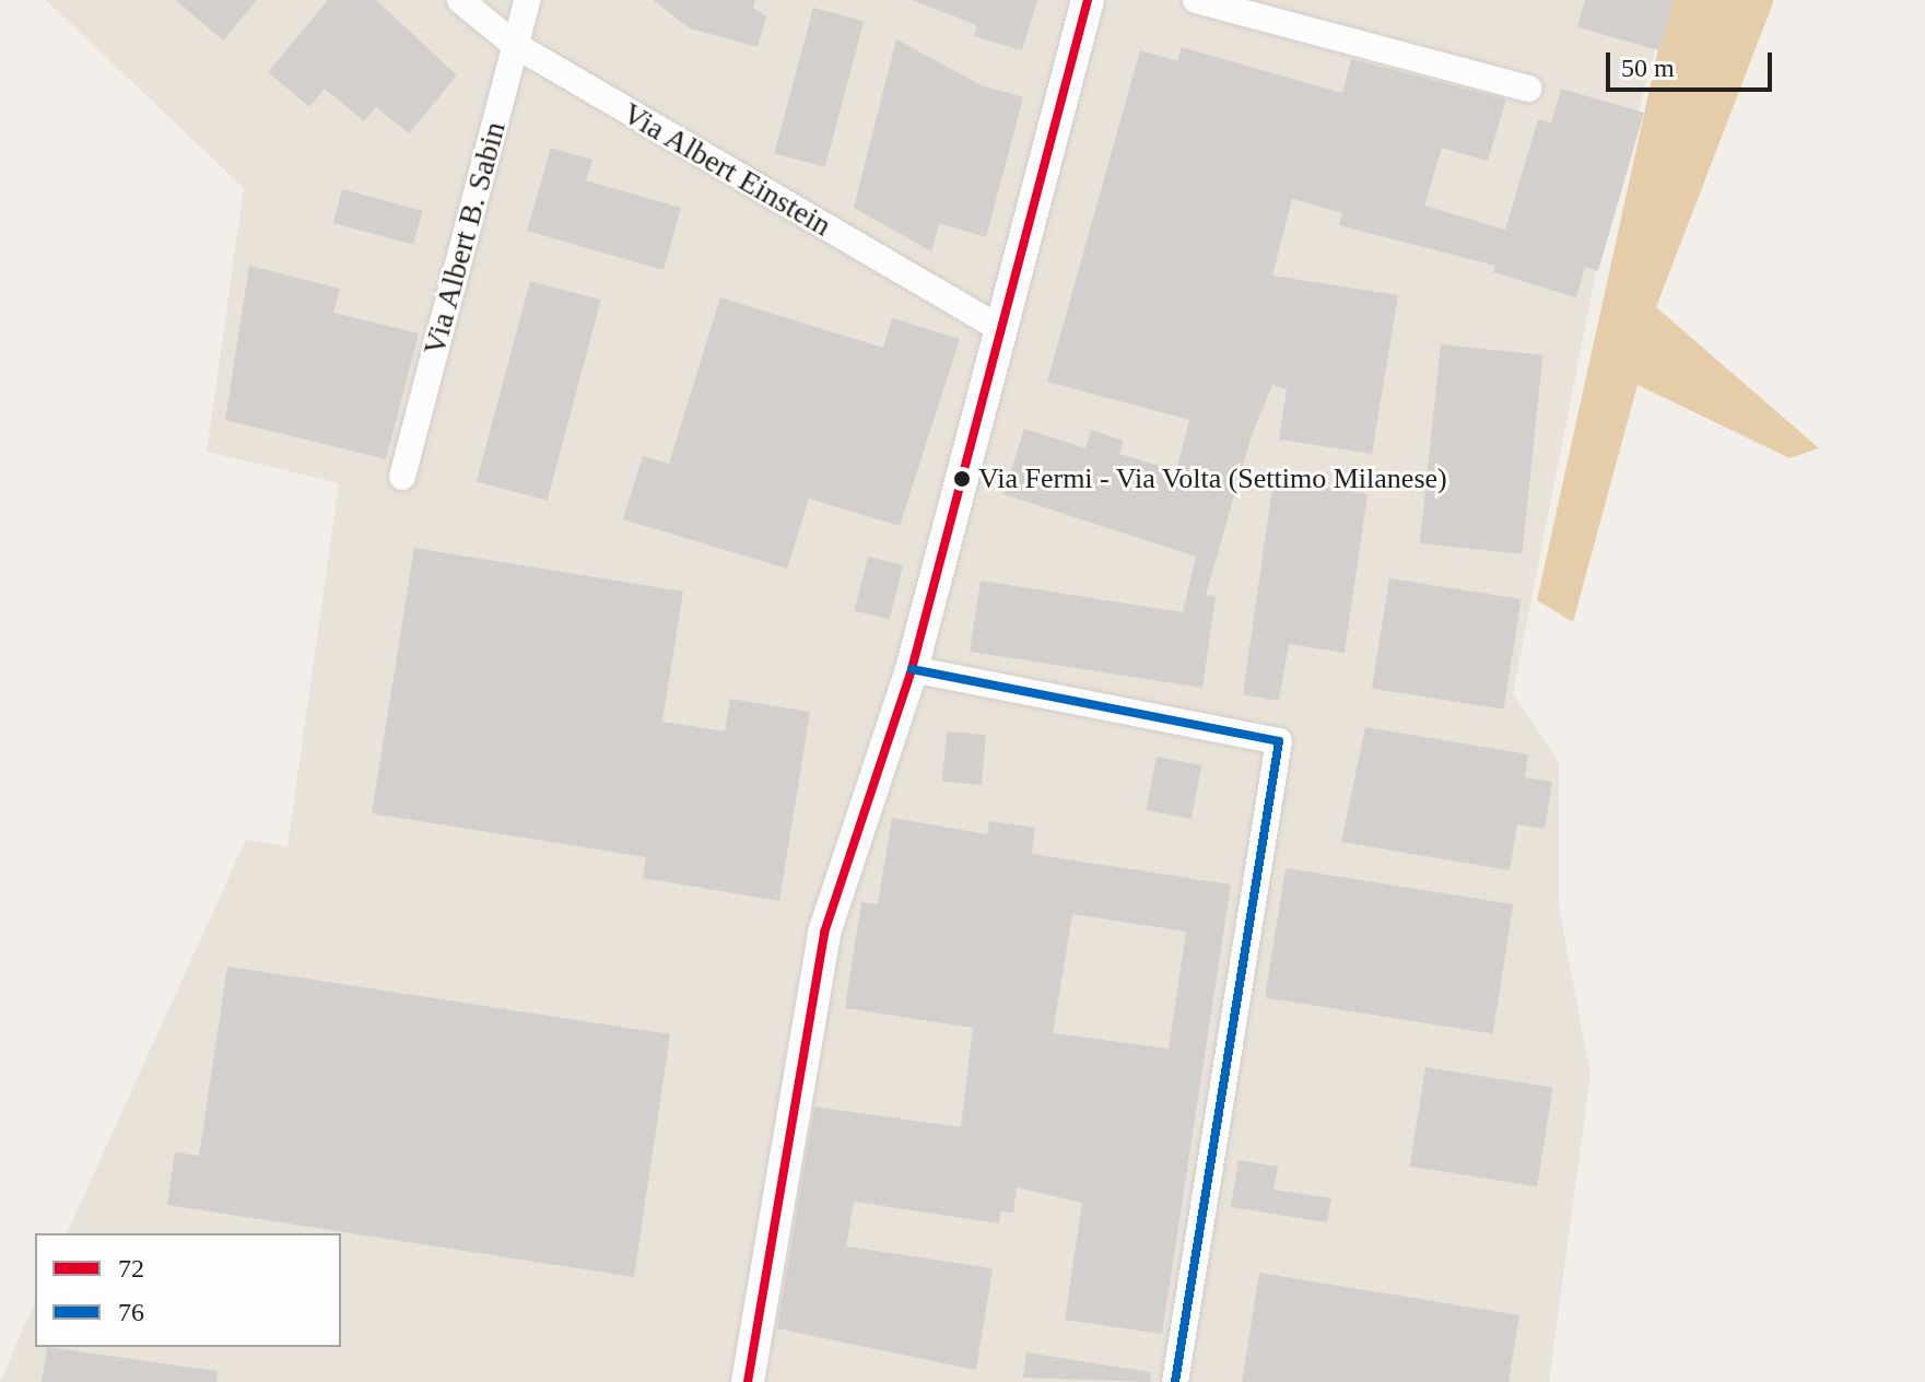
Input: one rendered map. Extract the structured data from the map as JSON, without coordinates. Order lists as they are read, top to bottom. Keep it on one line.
{"streets":{"street":["Via Albert Einstein","Via Albert B. Sabin"]},"crossings":[["Via Albert Einstein","Via Albert B. Sabin"]],"places":["Via Fermi - Via Volta (Settimo Milanese)"],"lines":["transit line 72","transit line 76"],"legend":["72","76"],"scale_bar":"50 m"}
